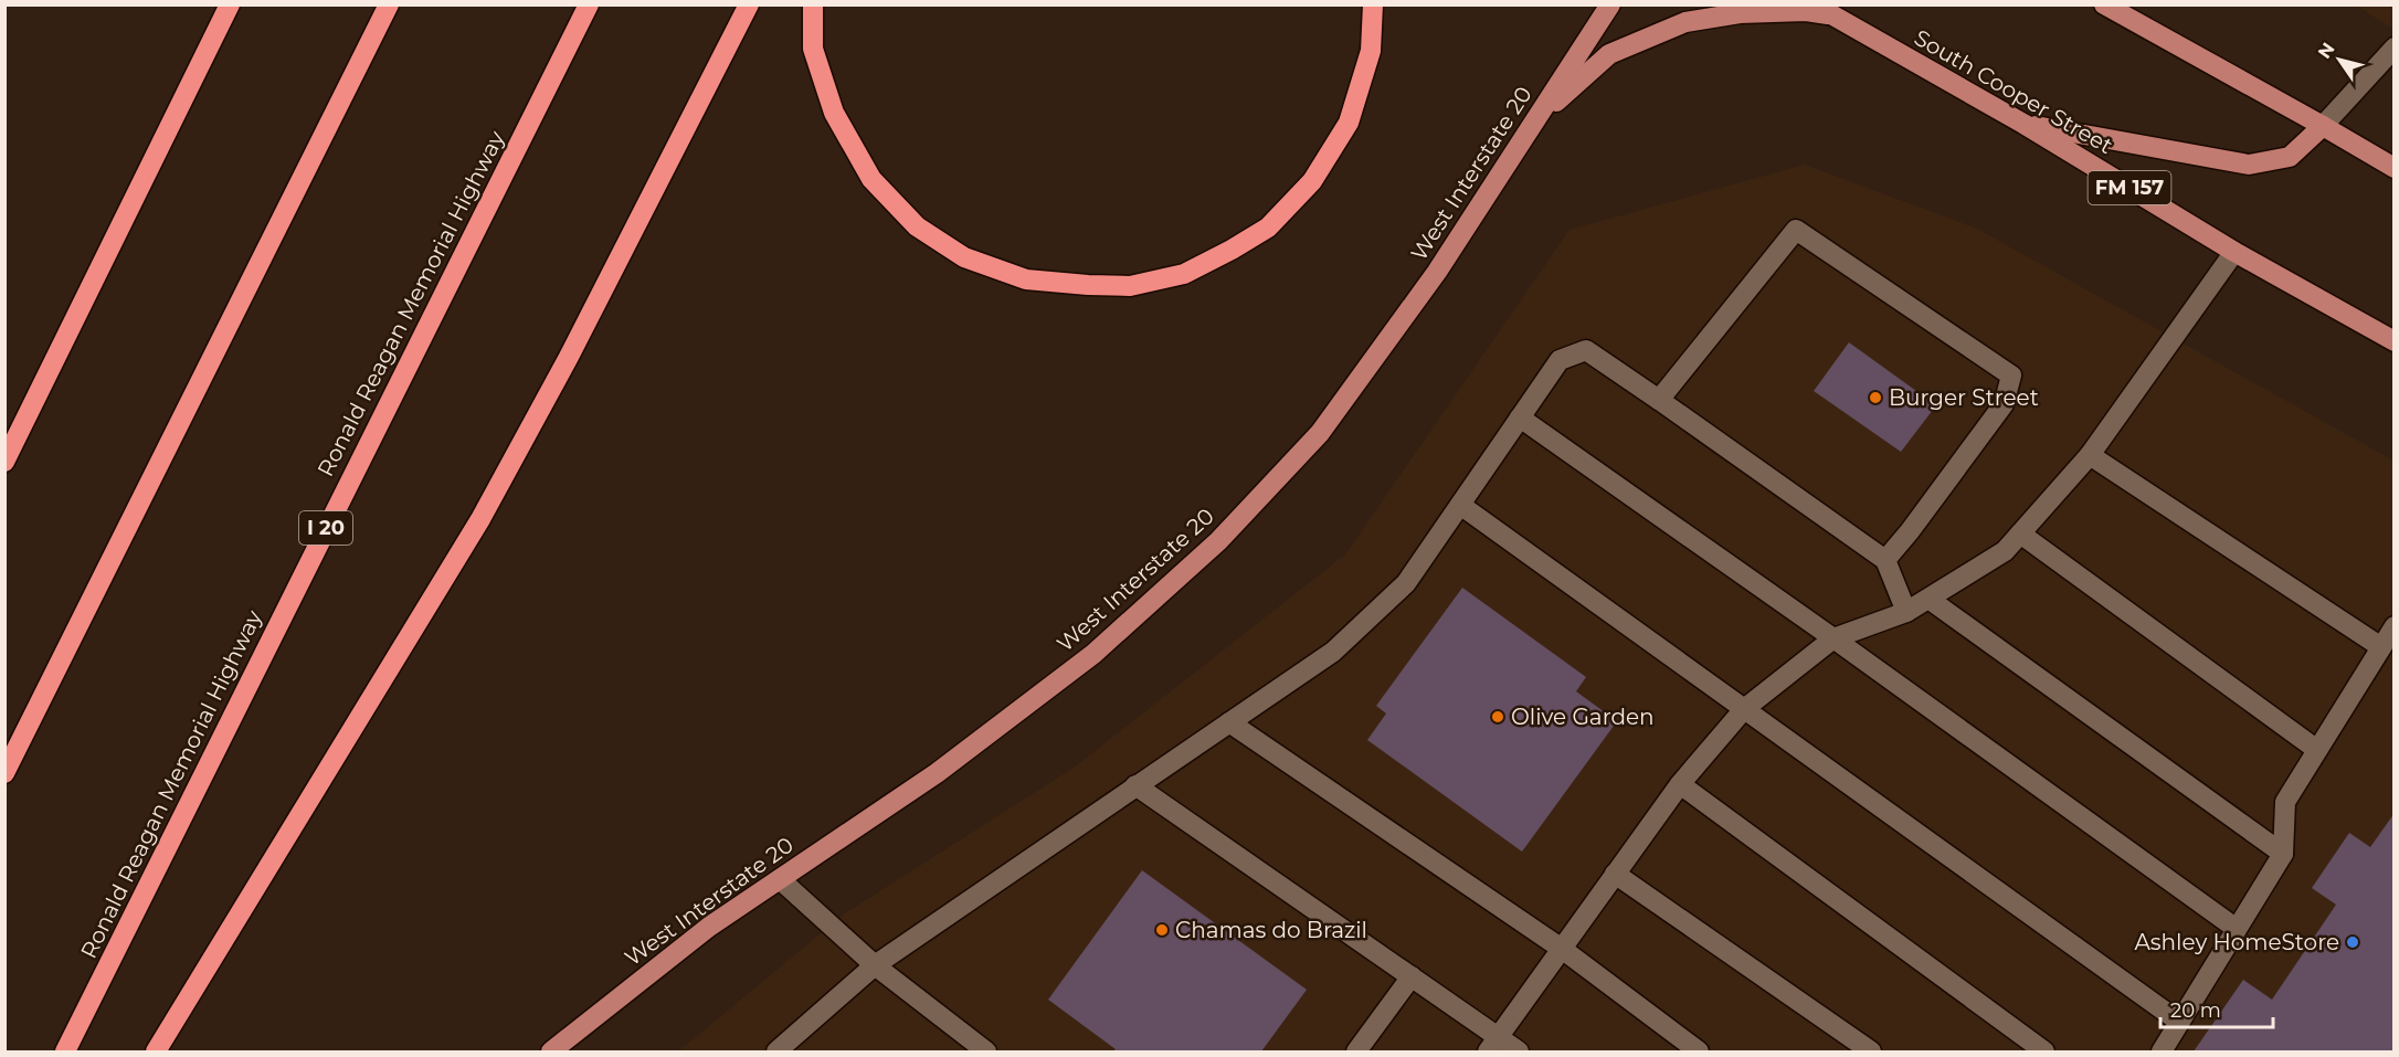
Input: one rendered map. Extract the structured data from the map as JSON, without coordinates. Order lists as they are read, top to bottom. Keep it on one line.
{"streets":{"highway":["Ronald Reagan Memorial Highway","I 20"],"main road":["South Cooper Street","West Interstate 20","FM 157"]},"places":["Burger Street","Olive Garden","Chamas do Brazil","Ashley HomeStore"],"scale_bar":"20 m","north":"top left"}
